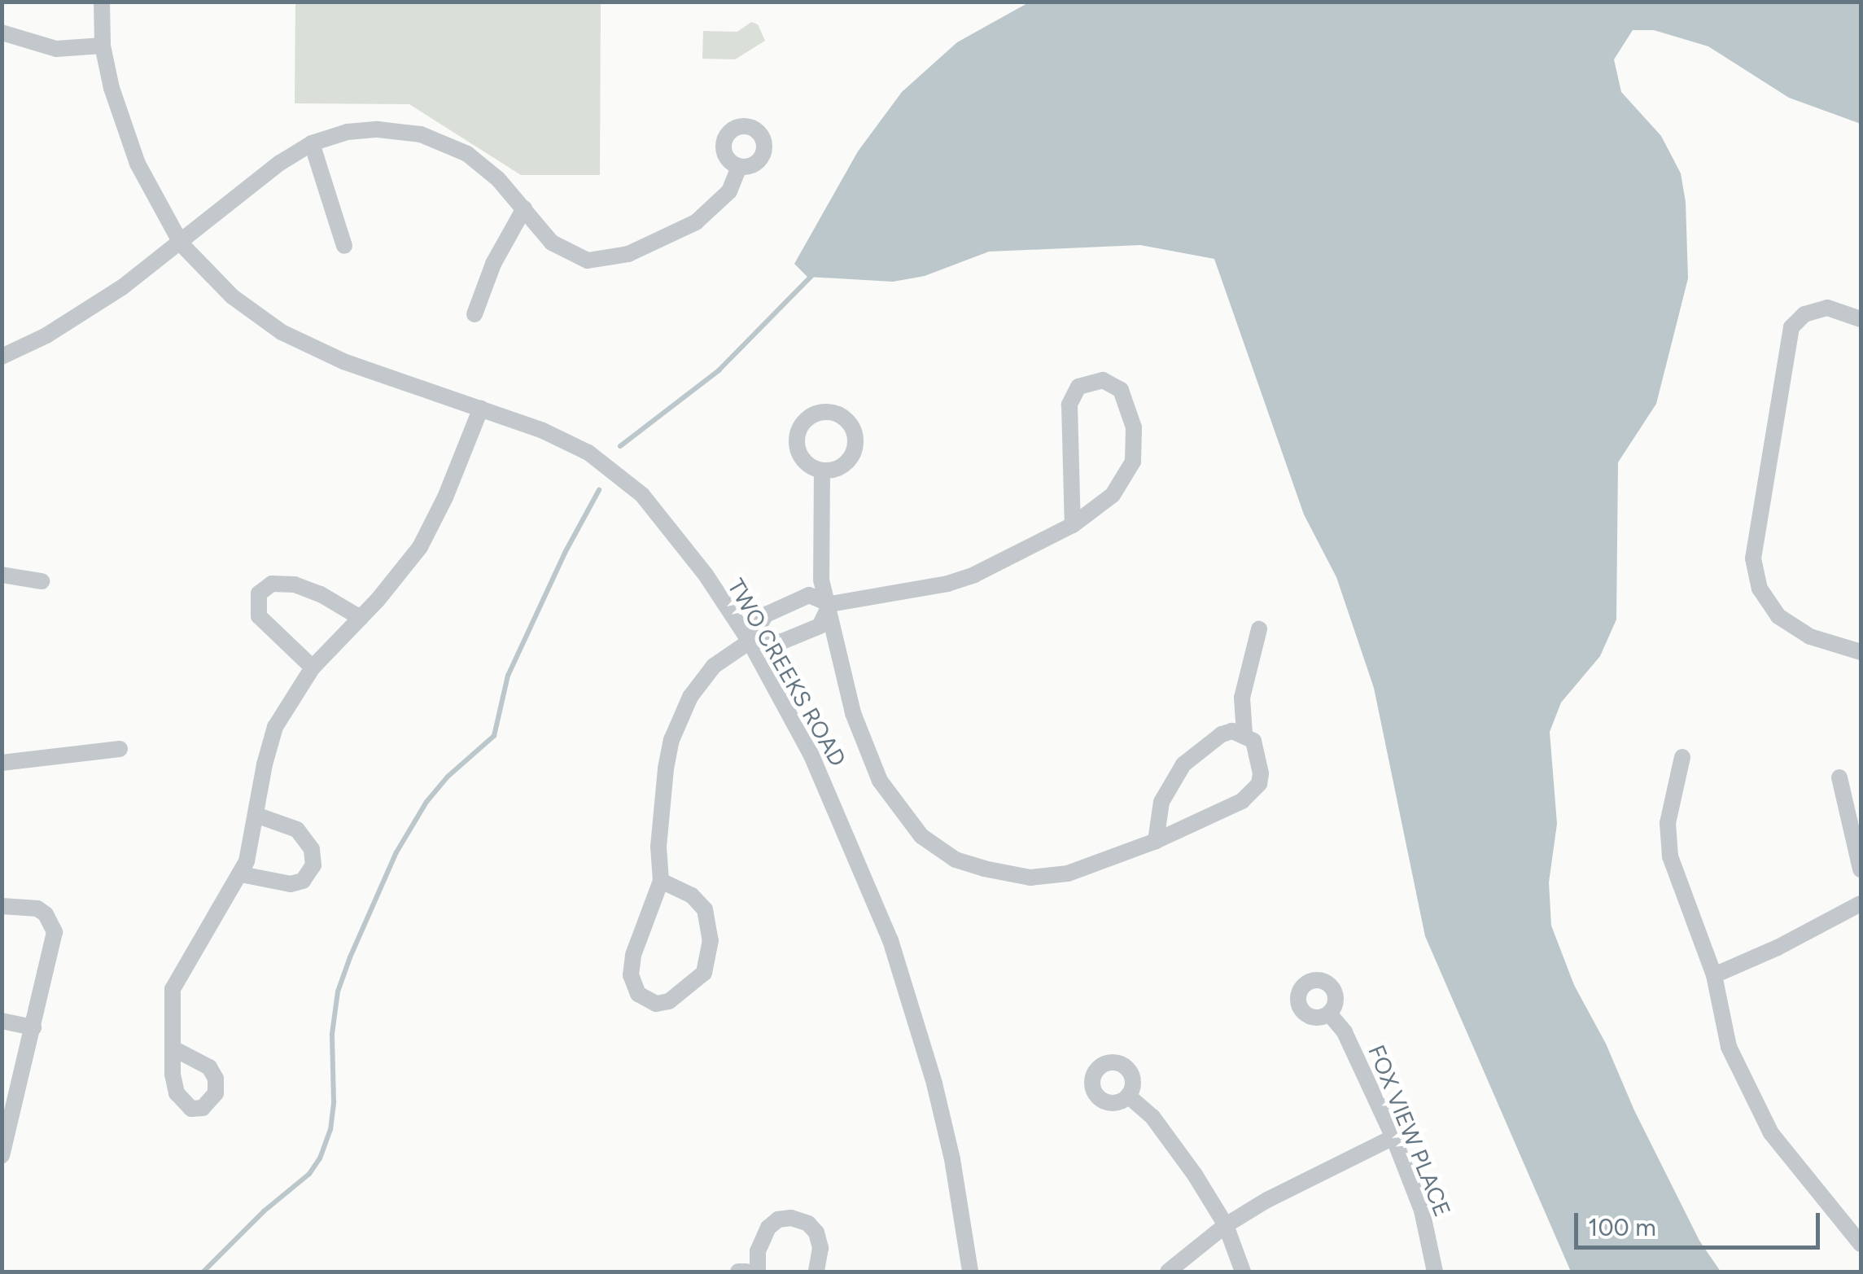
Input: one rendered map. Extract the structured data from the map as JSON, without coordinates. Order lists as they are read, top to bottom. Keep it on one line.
{"streets":{"street":["TWO CREEKS ROAD","FOX VIEW PLACE"]},"scale_bar":"100 m"}
